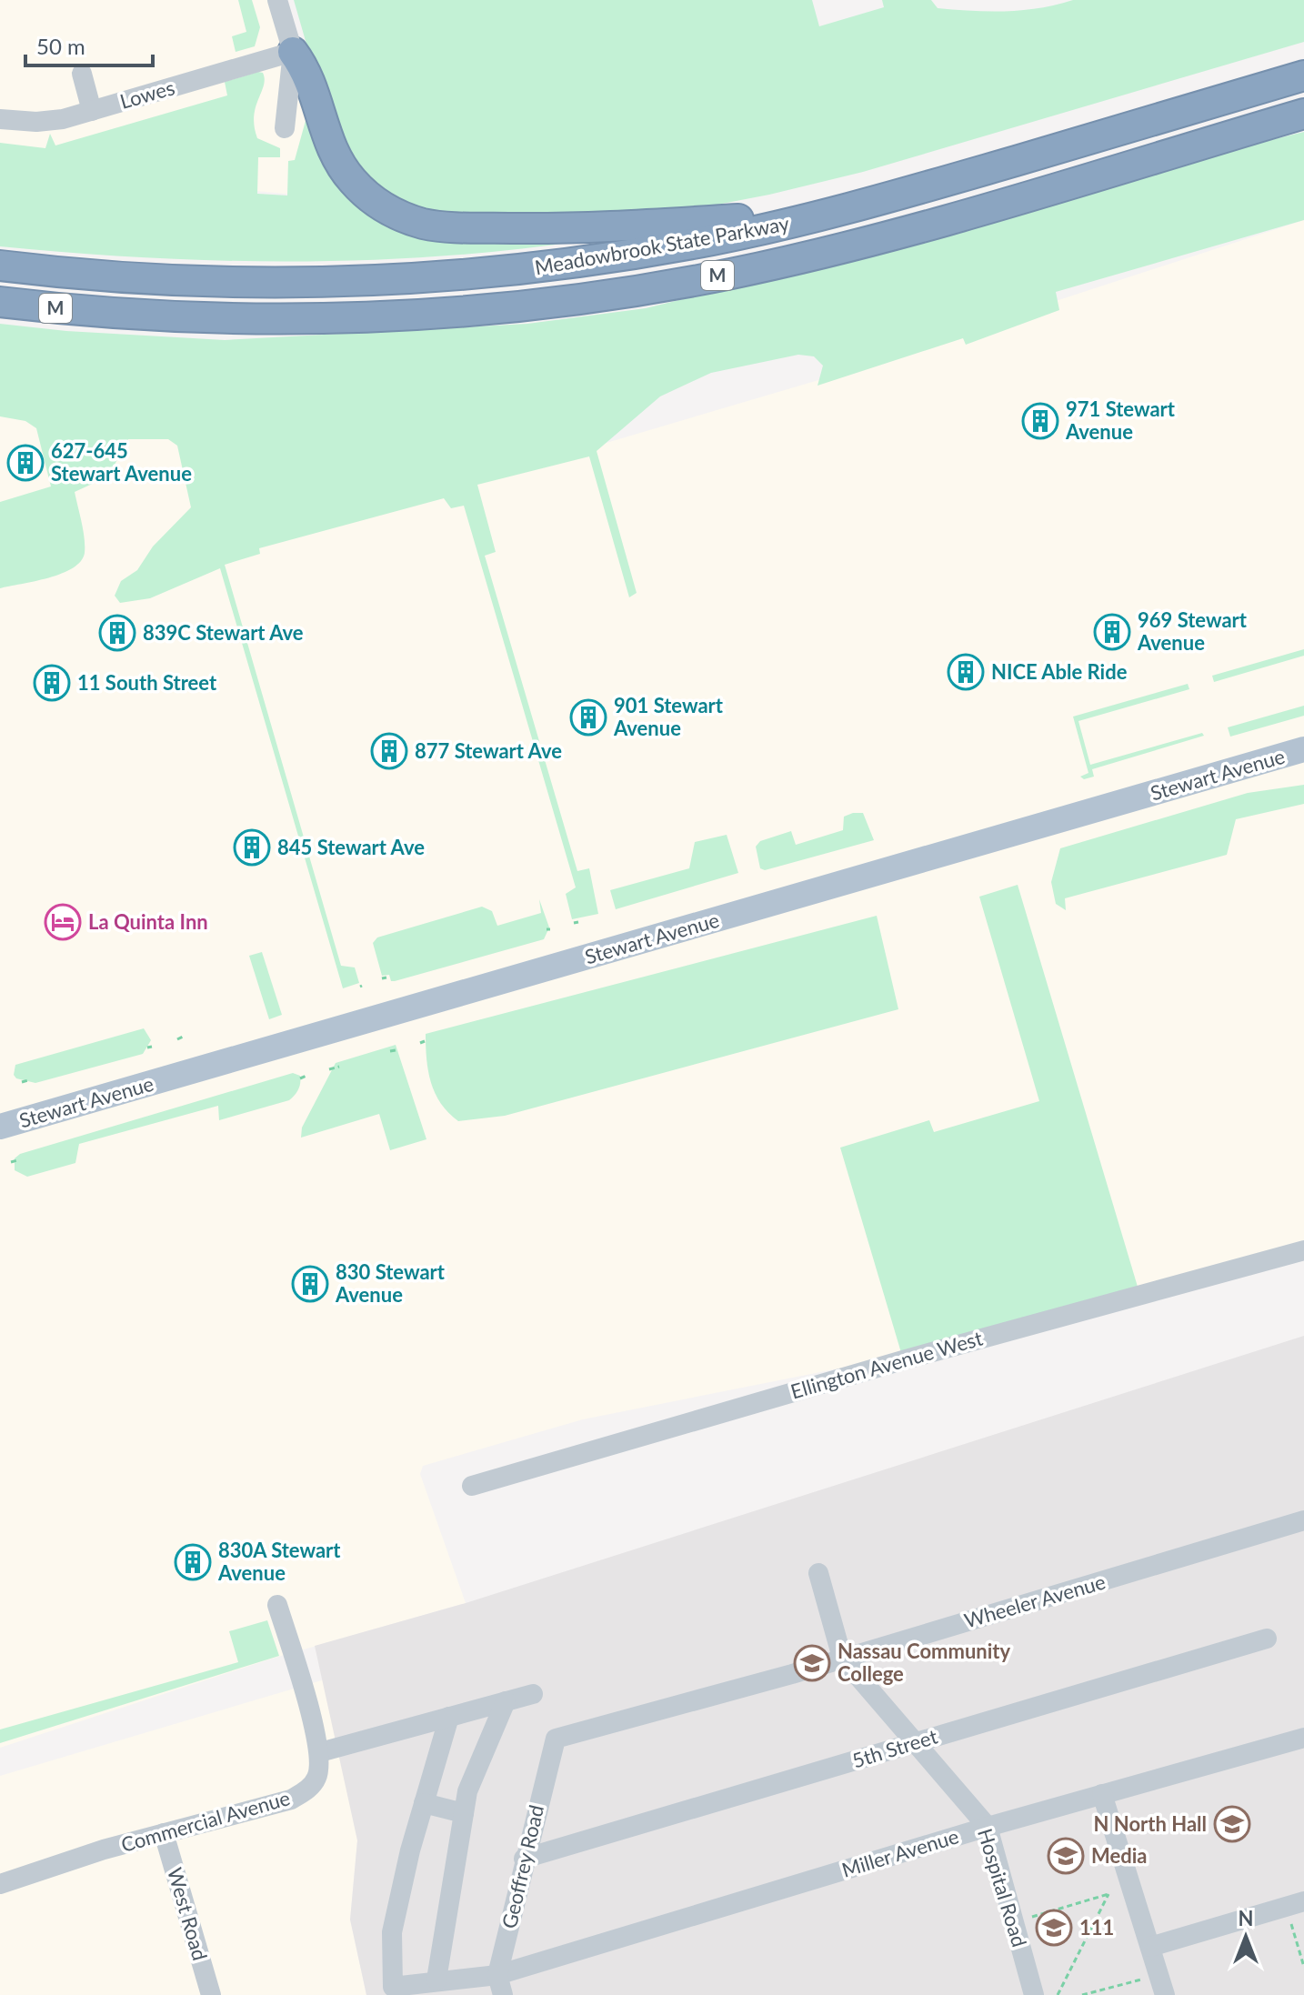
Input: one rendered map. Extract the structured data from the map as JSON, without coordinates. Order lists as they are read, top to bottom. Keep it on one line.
{"streets":{"highway":["Meadowbrook State Parkway","M"],"main road":["Stewart Avenue"],"street":["Lowes","Ellington Avenue West","Wheeler Avenue","5th Street","Commercial Avenue","Miller Avenue","Geoffrey Road","Hospital Road","West Road"]},"crossings":[["Wheeler Avenue","Geoffrey Road"],["Wheeler Avenue","Hospital Road"],["5th Street","Geoffrey Road"],["5th Street","Hospital Road"],["Commercial Avenue","West Road"],["Miller Avenue","Geoffrey Road"],["Miller Avenue","Hospital Road"]],"places":{"building":["971 Stewart Avenue","627-645 Stewart Avenue","969 Stewart Avenue","839C Stewart Ave","NICE Able Ride","11 South Street","901 Stewart Avenue","877 Stewart Ave","845 Stewart Ave","830 Stewart Avenue","830A Stewart Avenue"],"hotel":["La Quinta Inn"],"school or university":["Nassau Community College","N North Hall","Media","111"]},"scale_bar":"50 m","north":"top"}
